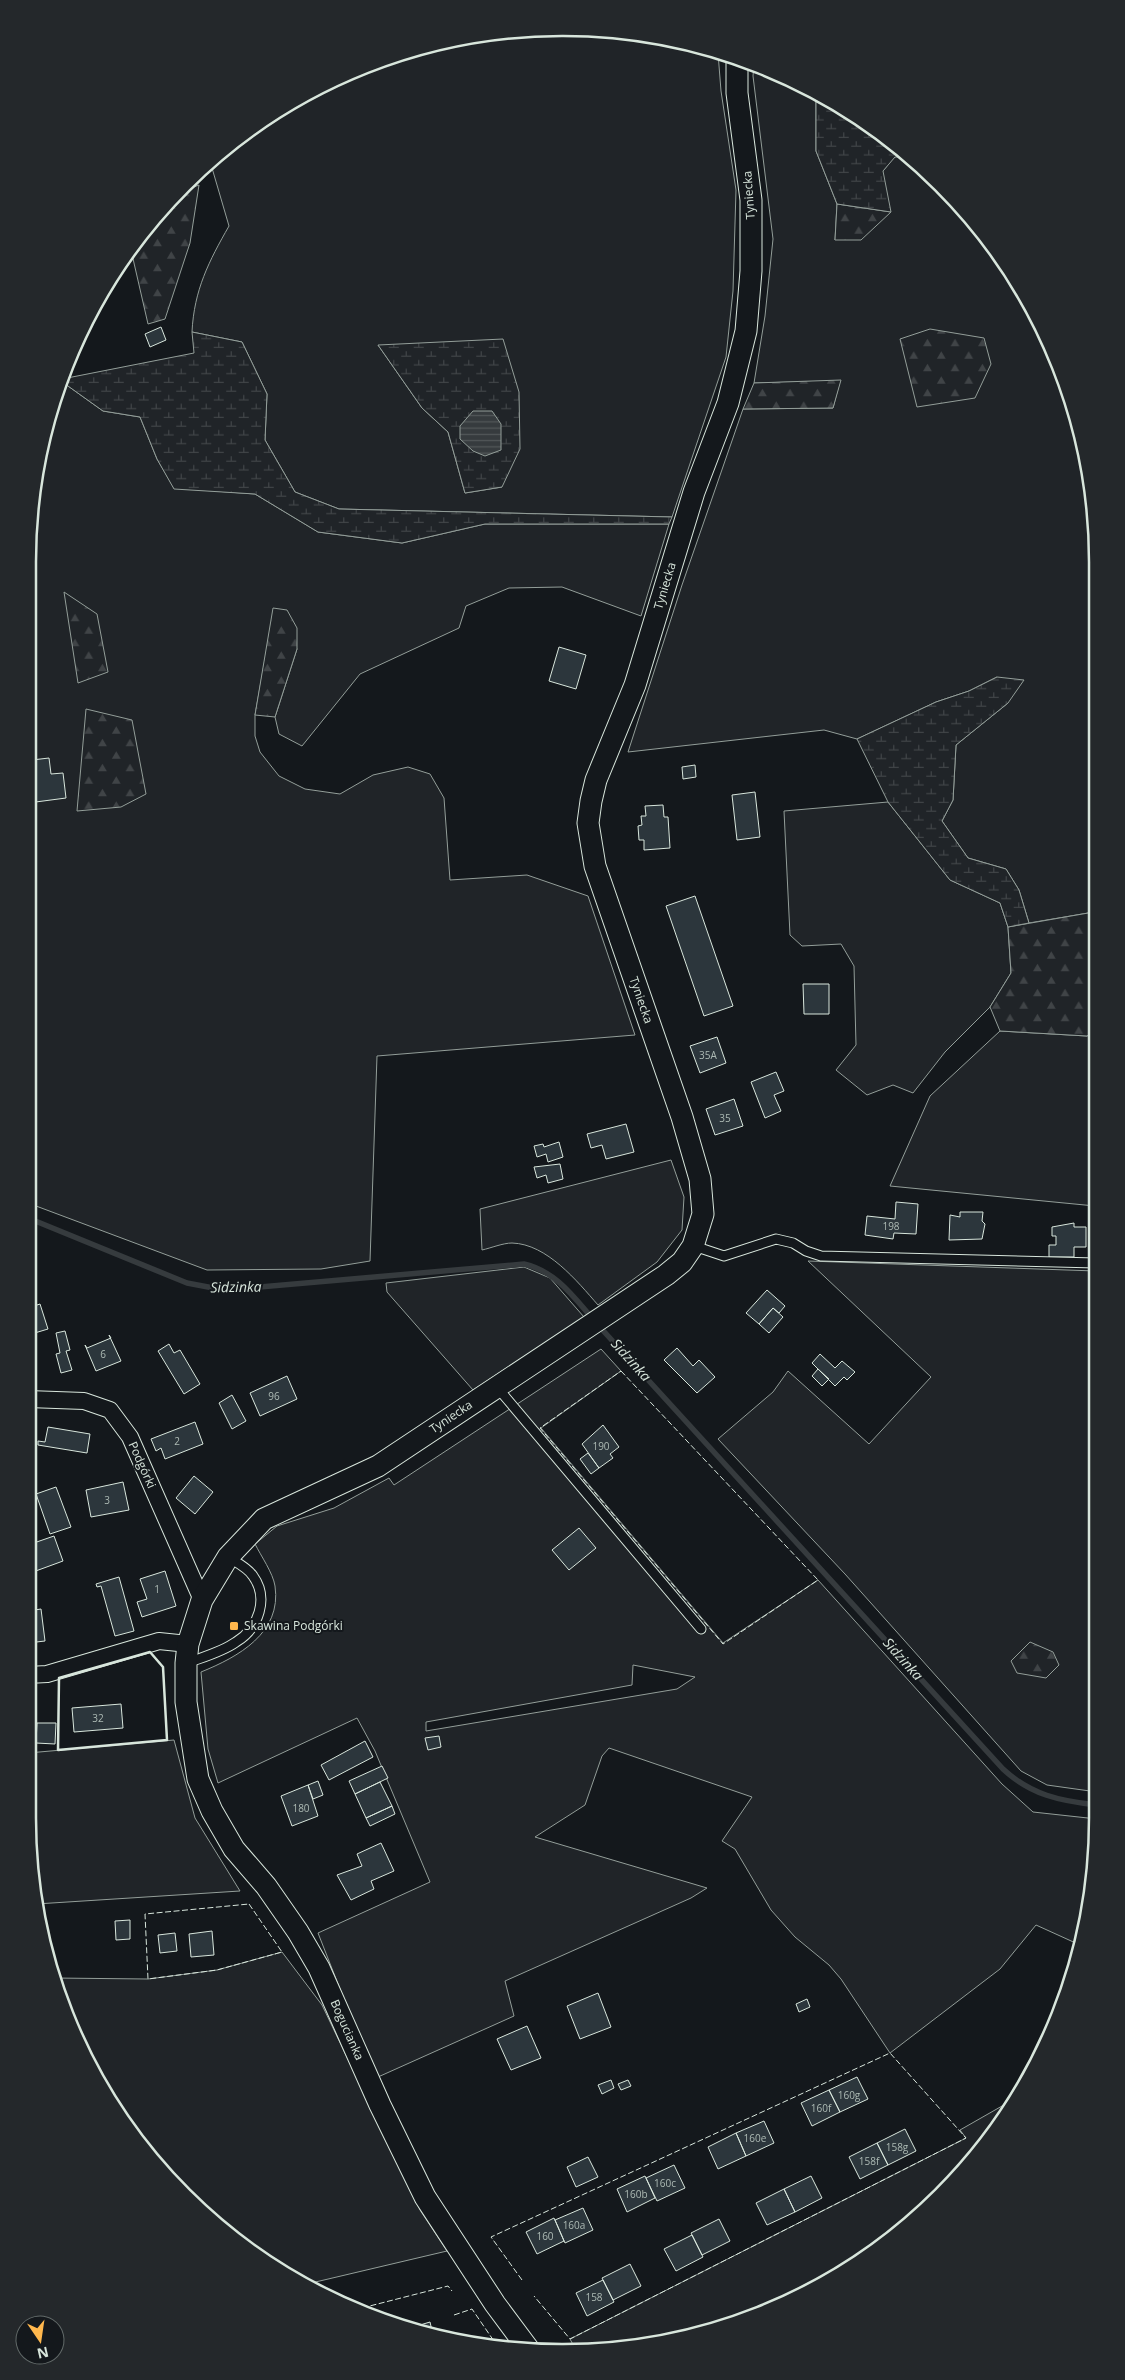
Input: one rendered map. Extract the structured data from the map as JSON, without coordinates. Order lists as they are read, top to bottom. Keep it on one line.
{"streets":{"street":["Tyniecka","Podgórki","Bogucianka"]},"crossings":[["Tyniecka","Podgórki"],["Tyniecka","Bogucianka"]],"water":["Sidzinka"],"places":{"transit":["Skawina Podgórki"]},"house_numbers":["35A","35","198","6","96","2","190","3","1","32","180","160g","160f","160e","158g","158f","160c","160b","160a","160","158"],"north":"bottom"}
